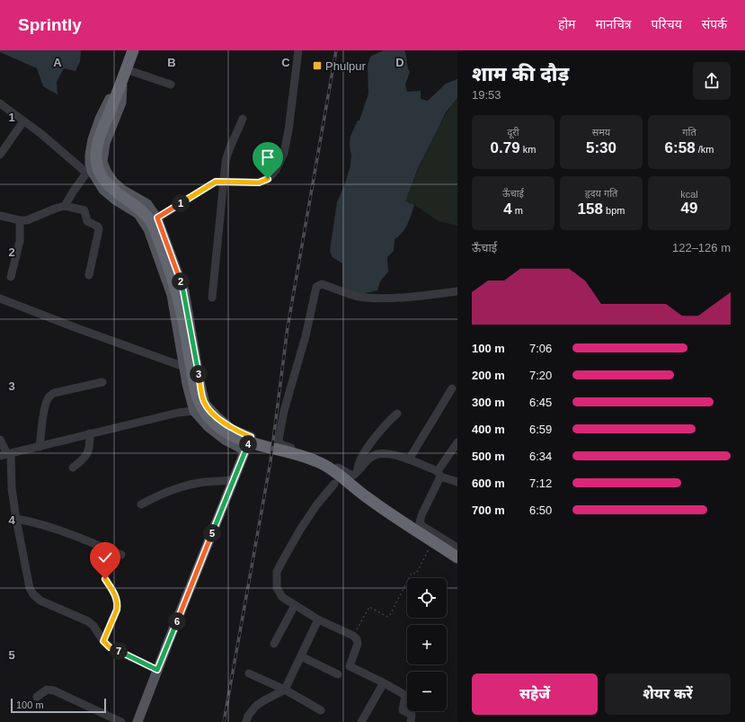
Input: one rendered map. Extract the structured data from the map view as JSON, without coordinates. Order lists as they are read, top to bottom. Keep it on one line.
{"places":{"transit":["Phulpur"]},"scale_bar":"100 m","page":{"header":"Sprintly","nav":["होम","मानचित्र","परिचय","संपर्क"],"heading":["शाम की दौड़","19:53"],"stats":[["दूरी","0.79 km"],["समय","5:30"],["गति","6:58 /km"],["ऊँचाई","4 m"],["हृदय गति","158 bpm"],["kcal","49"]],"pins":["1","2","3","4","5","6","7"],"chart":["ऊँचाई","122–126 m"],"list":[{"name":"100 m","note":"7:06"},{"name":"200 m","note":"7:20"},{"name":"300 m","note":"6:45"},{"name":"400 m","note":"6:59"},{"name":"500 m","note":"6:34"},{"name":"600 m","note":"7:12"},{"name":"700 m","note":"6:50"}],"map_buttons":["+","−"],"buttons":["सहेजें","शेयर करें"],"scale":"100 m"},"grid":{"columns":["A","B","C","D"],"rows":["1","2","3","4","5"]}}
